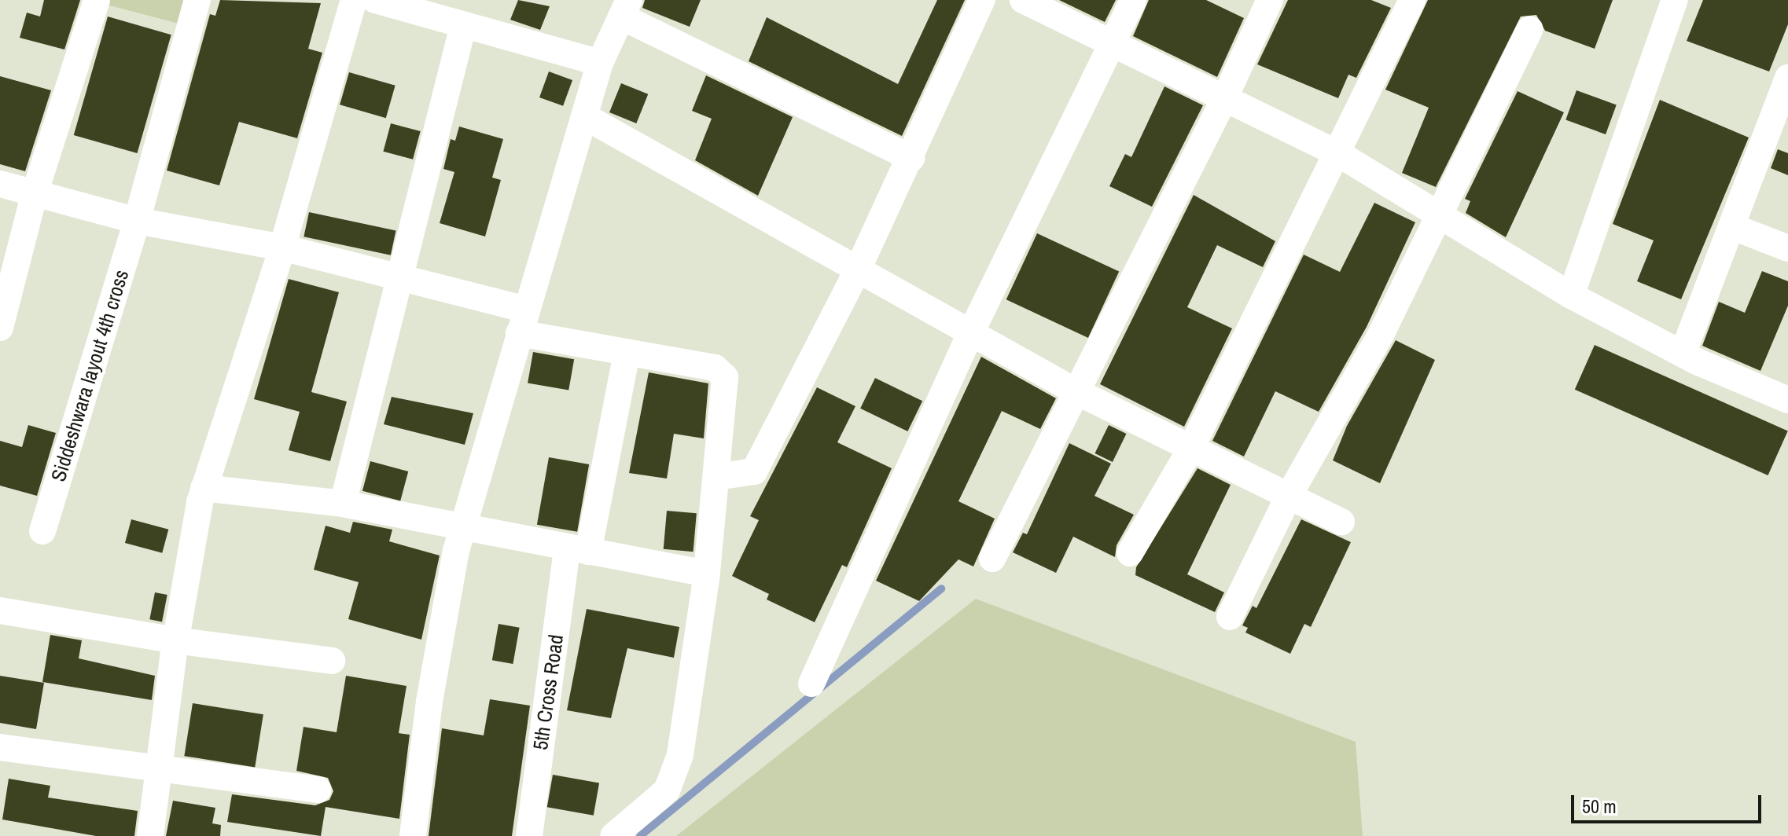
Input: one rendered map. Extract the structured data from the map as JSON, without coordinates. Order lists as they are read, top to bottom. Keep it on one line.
{"streets":{"street":["Siddeshwara layout 4th cross","5th Cross Road"]},"scale_bar":"50 m"}
